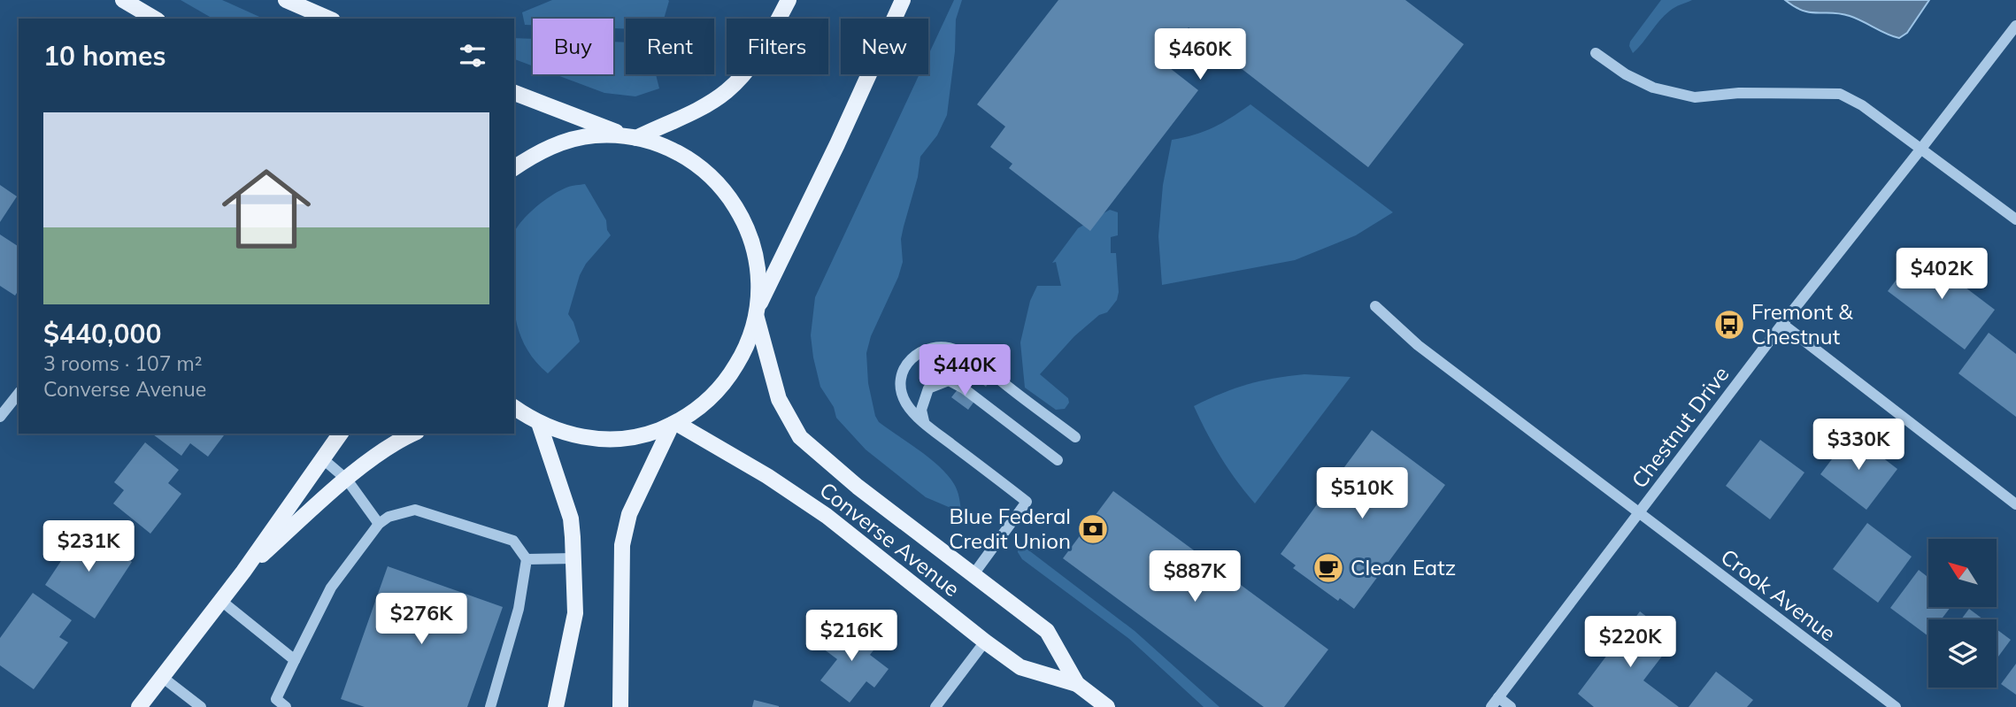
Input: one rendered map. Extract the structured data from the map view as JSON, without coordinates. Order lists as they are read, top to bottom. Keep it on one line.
{"streets":{"main road":["Converse Avenue"],"street":["Chestnut Drive","Crook Avenue"]},"crossings":[["Chestnut Drive","Crook Avenue"]],"places":{"bus stop":["Fremont & Chestnut"],"bank":["Blue Federal Credit Union"],"cafe":["Clean Eatz"]},"north":"top left","page":{"chip":["Buy","Rent","Filters","New"],"heading":"10 homes","price":["$460K","$402K","$440K","$330K","$510K","$231K","$887K","$276K","$216K","$220K"],"list":[{"name":"$440,000","note":"3 rooms · 107 m² · Converse Avenue"}]}}
